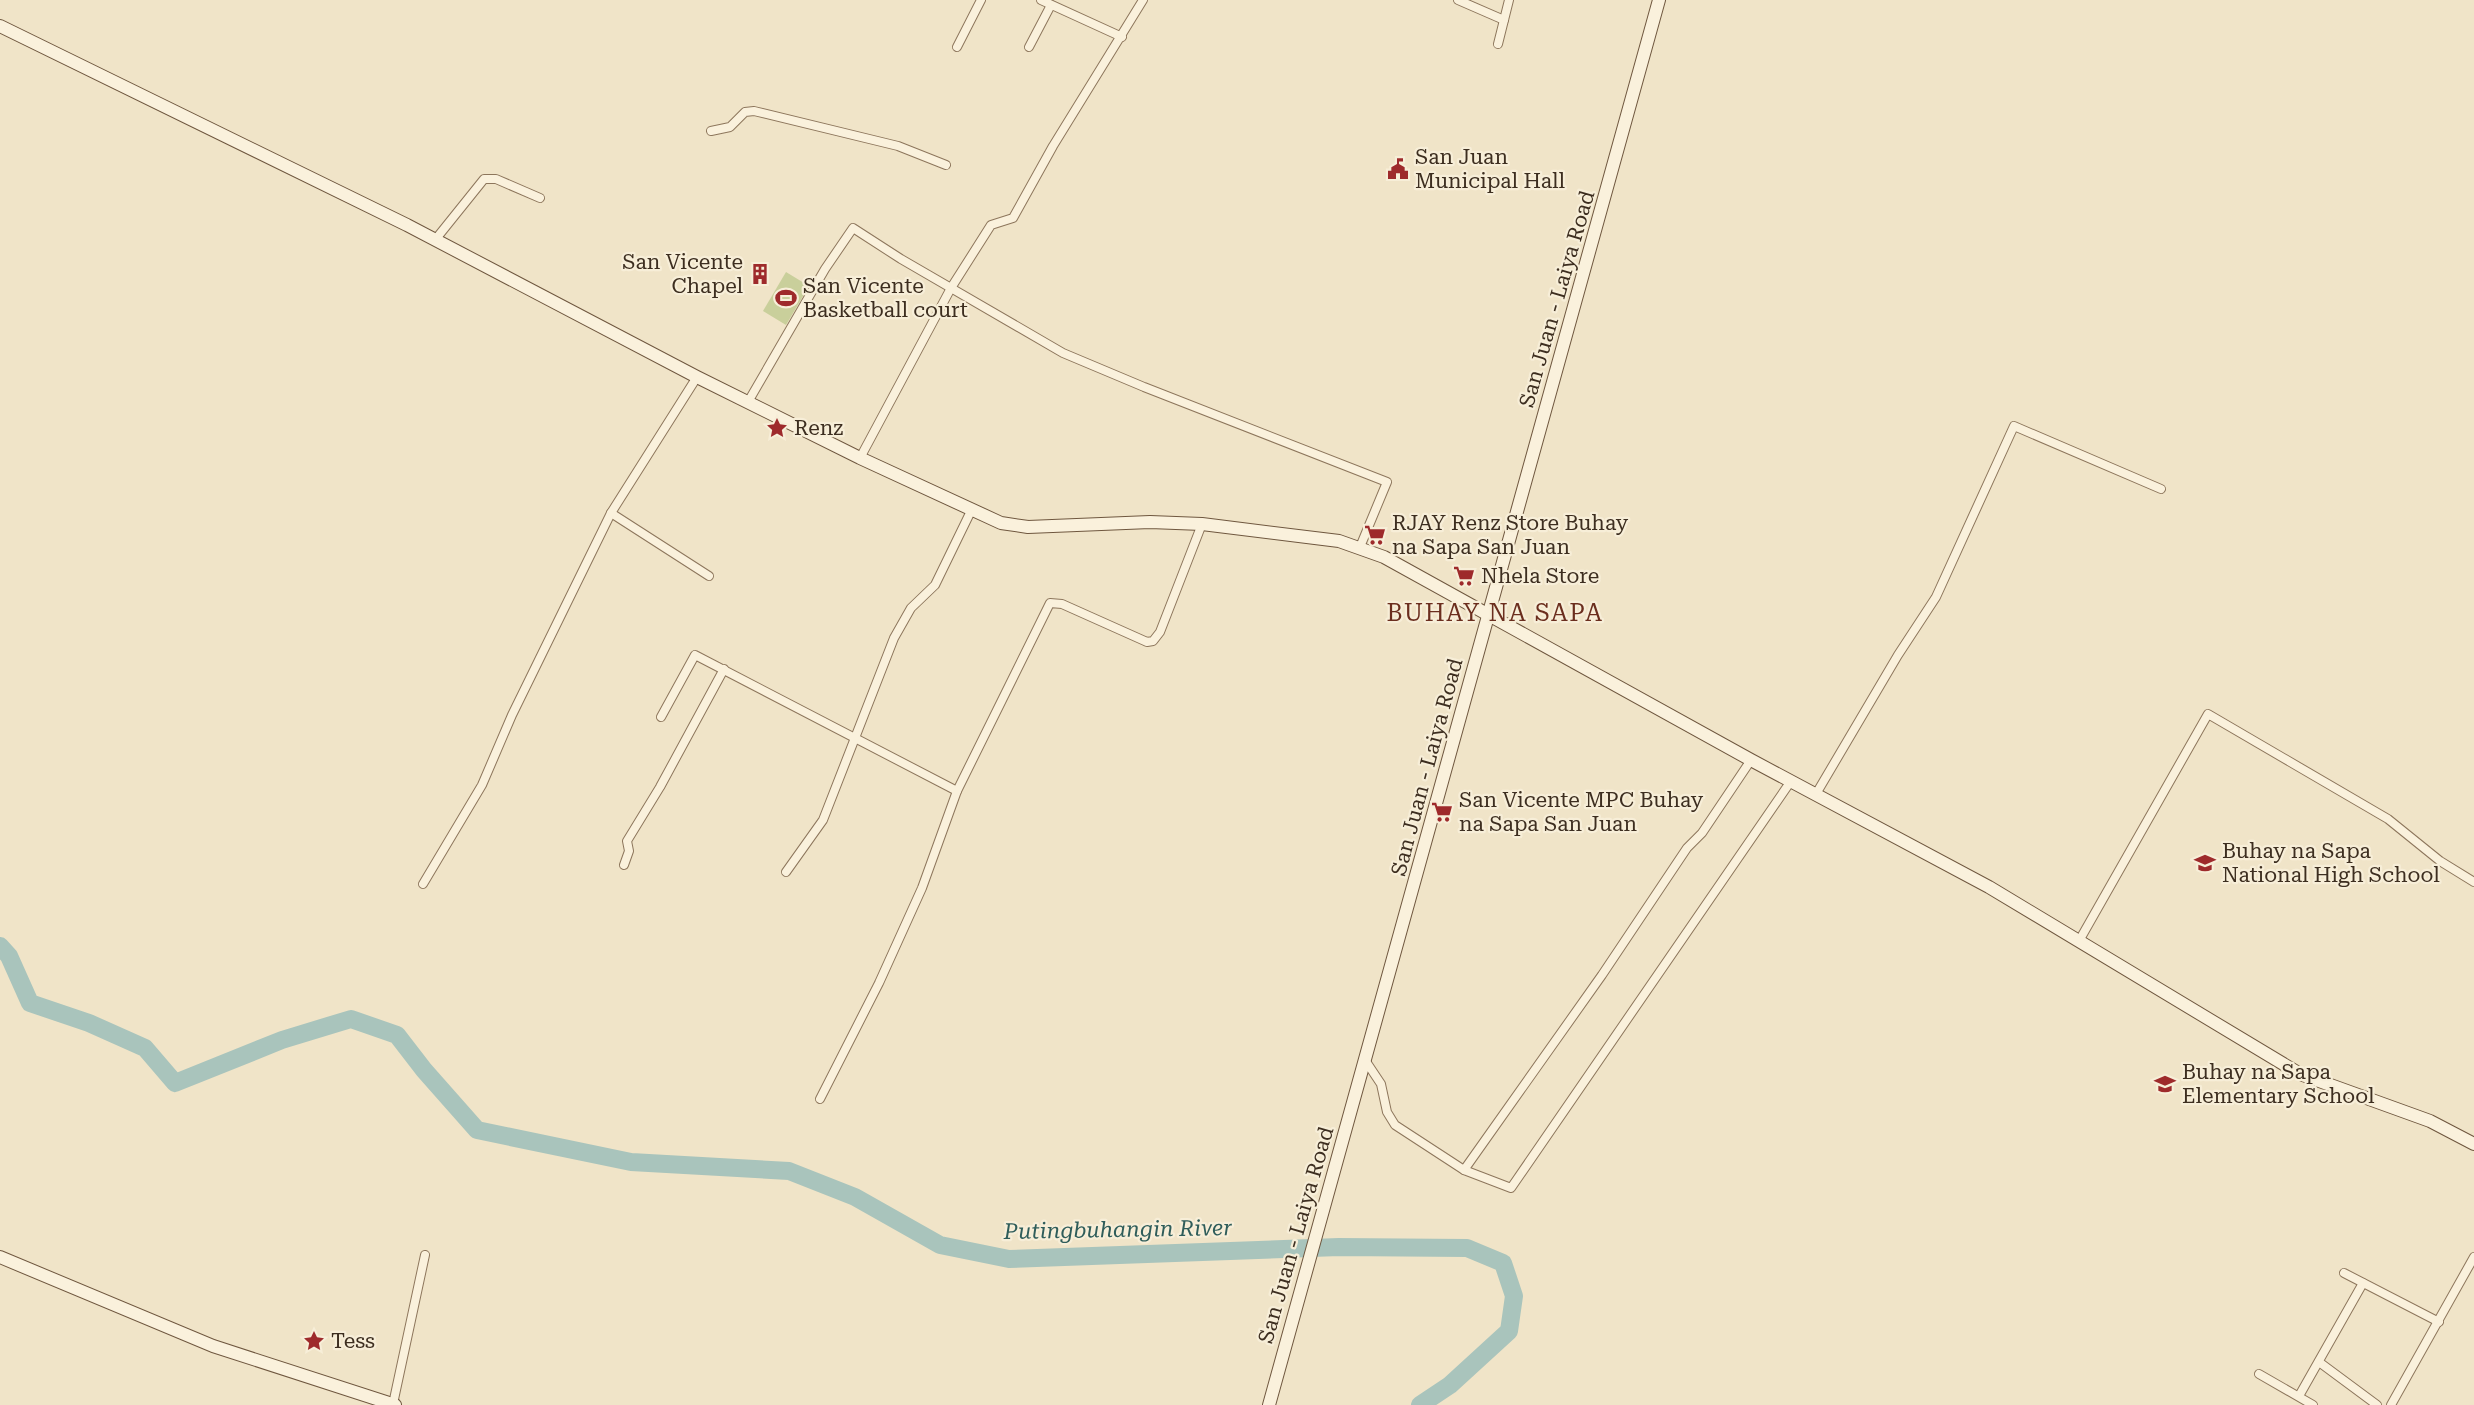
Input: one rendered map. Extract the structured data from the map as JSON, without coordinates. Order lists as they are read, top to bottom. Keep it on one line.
{"streets":{"street":["San Juan - Laiya Road"]},"districts":["BUHAY NA SAPA"],"water":["Putingbuhangin River"],"places":{"public building":["San Juan Municipal Hall"],"building":["San Vicente Chapel"],"sports":["San Vicente Basketball court"],"place":["Renz","Tess"],"supermarket":["RJAY Renz Store Buhay na Sapa San Juan","Nhela Store","San Vicente MPC Buhay na Sapa San Juan"],"school or university":["Buhay na Sapa National High School","Buhay na Sapa Elementary School"]}}
